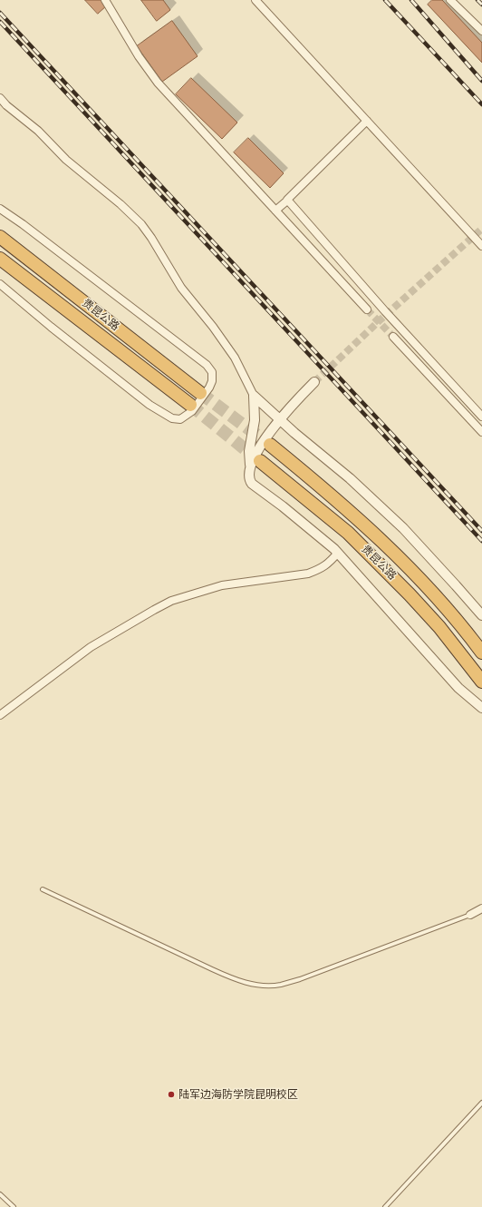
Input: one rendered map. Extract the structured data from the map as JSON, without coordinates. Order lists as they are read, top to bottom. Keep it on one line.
{"streets":{"highway":["贵昆公路"]},"places":["陆军边海防学院昆明校区"]}
